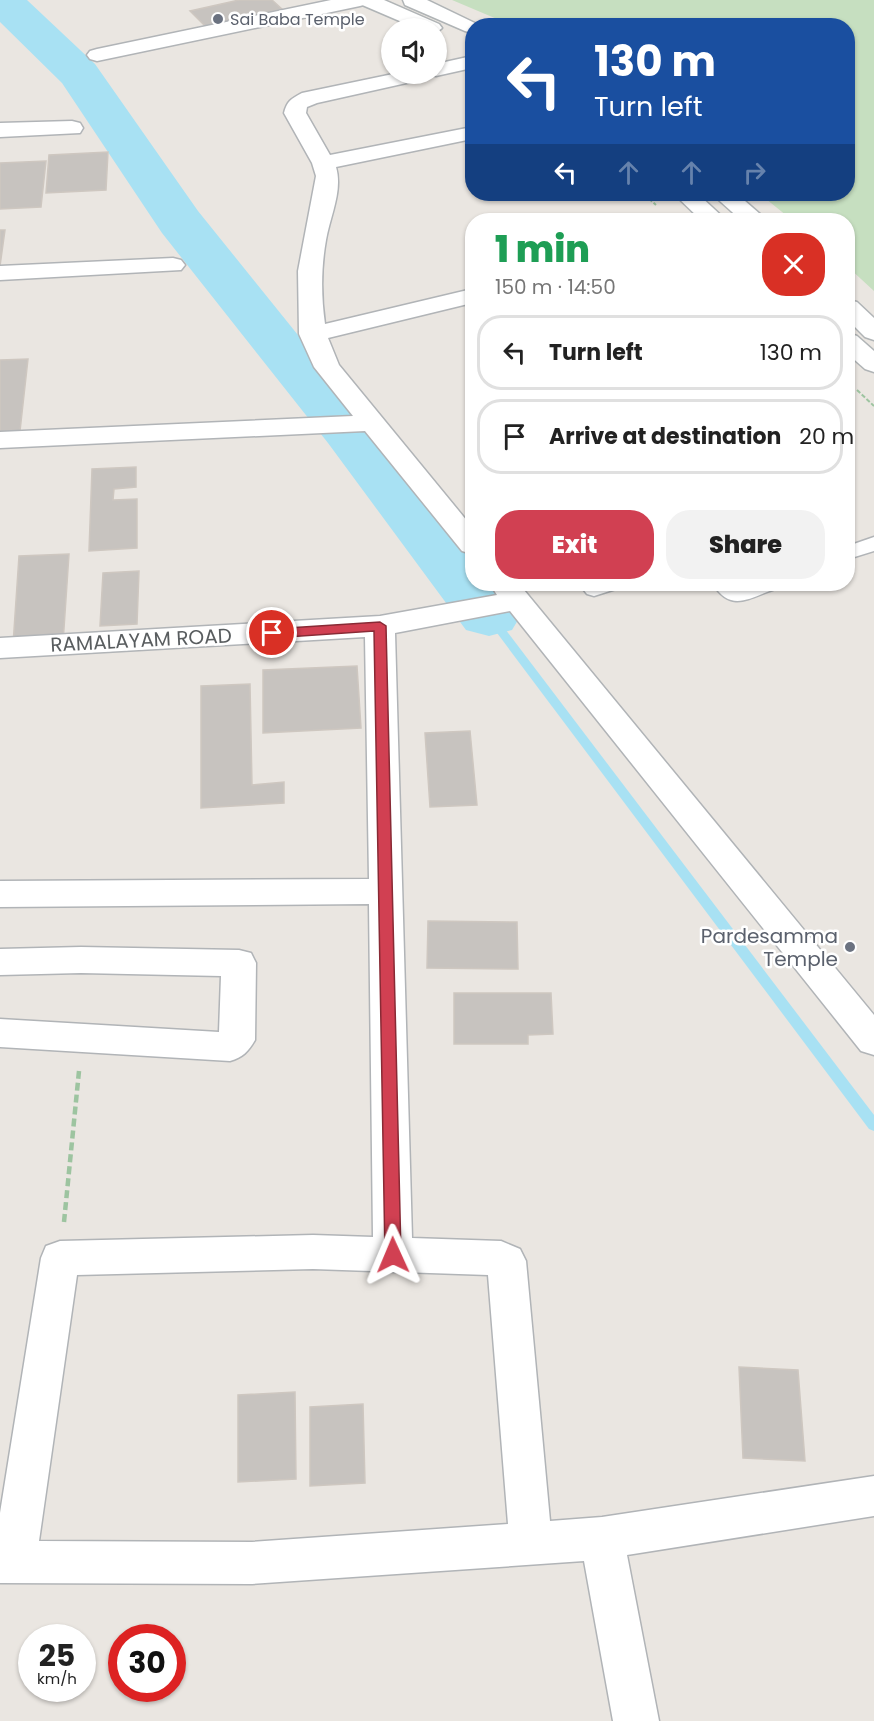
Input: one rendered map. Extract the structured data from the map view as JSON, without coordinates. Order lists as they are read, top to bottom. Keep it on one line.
{"streets":{"street":["RAMALAYAM ROAD"]},"places":["Sai Baba Temple","Pardesamma Temple"],"page":{"turn":["130 m","Turn left"],"heading":["1 min","150 m · 14:50"],"list":[{"name":"Turn left","value":"130 m"},{"name":"Arrive at destination","value":"20 m"}],"buttons":["Exit","Share"],"speed":"25 km/h","limit":"30"}}
